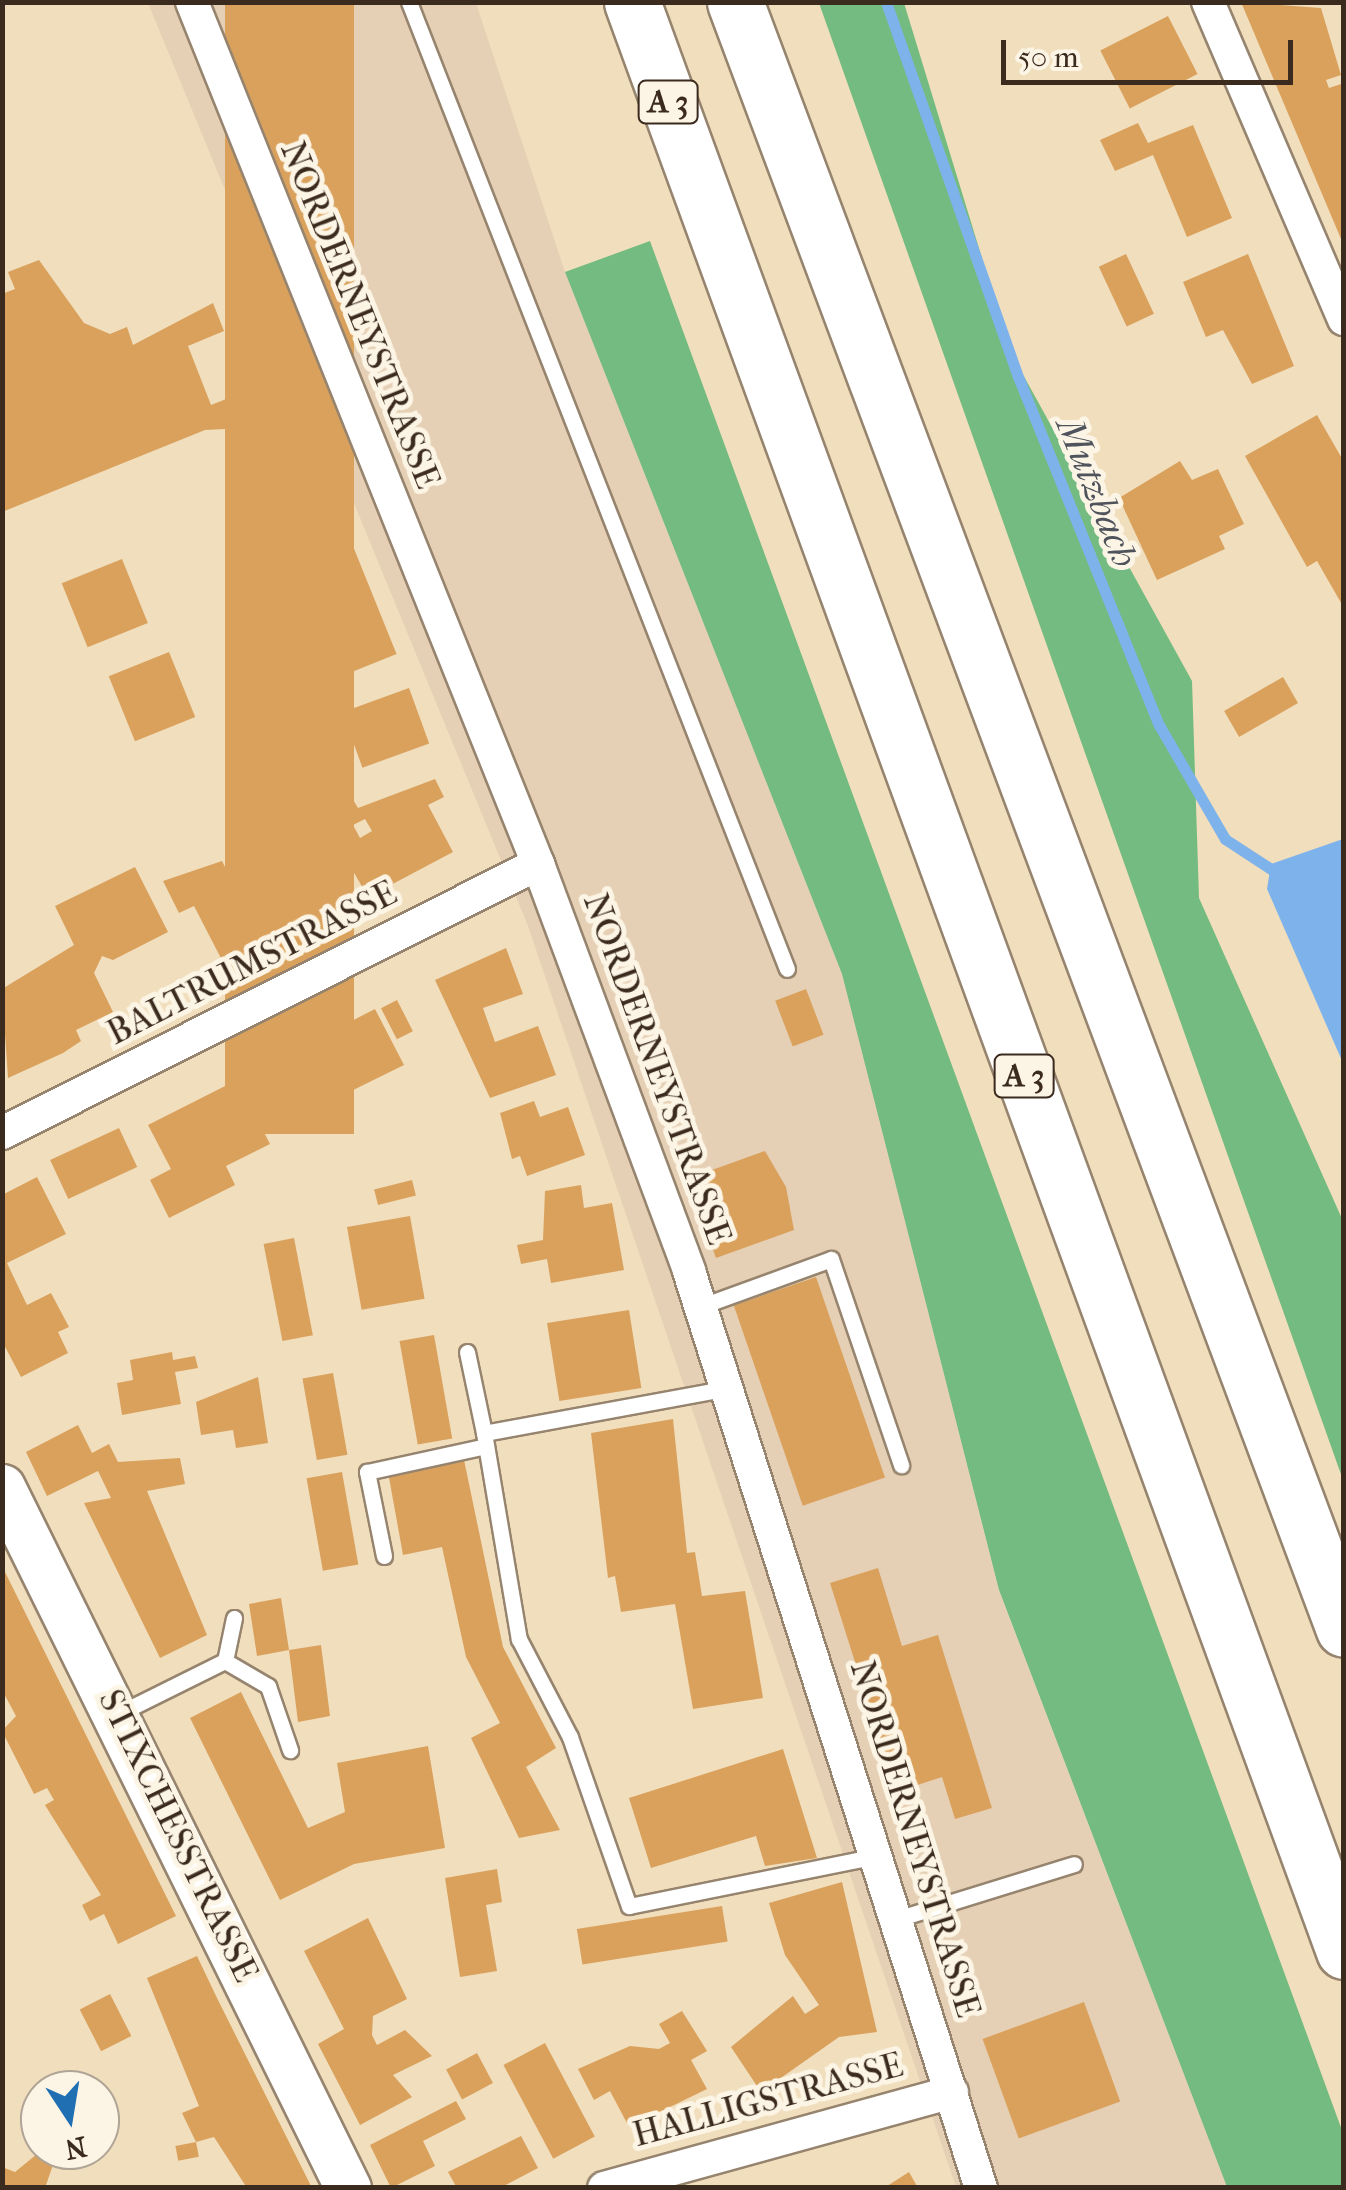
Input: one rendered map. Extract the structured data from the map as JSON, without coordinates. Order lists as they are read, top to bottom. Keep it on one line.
{"streets":{"highway":["A 3"],"street":["NORDERNEYSTRASSE","BALTRUMSTRASSE","STIXCHESSTRASSE","HALLIGSTRASSE"]},"crossings":[["NORDERNEYSTRASSE","BALTRUMSTRASSE"],["NORDERNEYSTRASSE","HALLIGSTRASSE"]],"water":["Mutzbach"],"scale_bar":"50 m","north":"bottom"}
